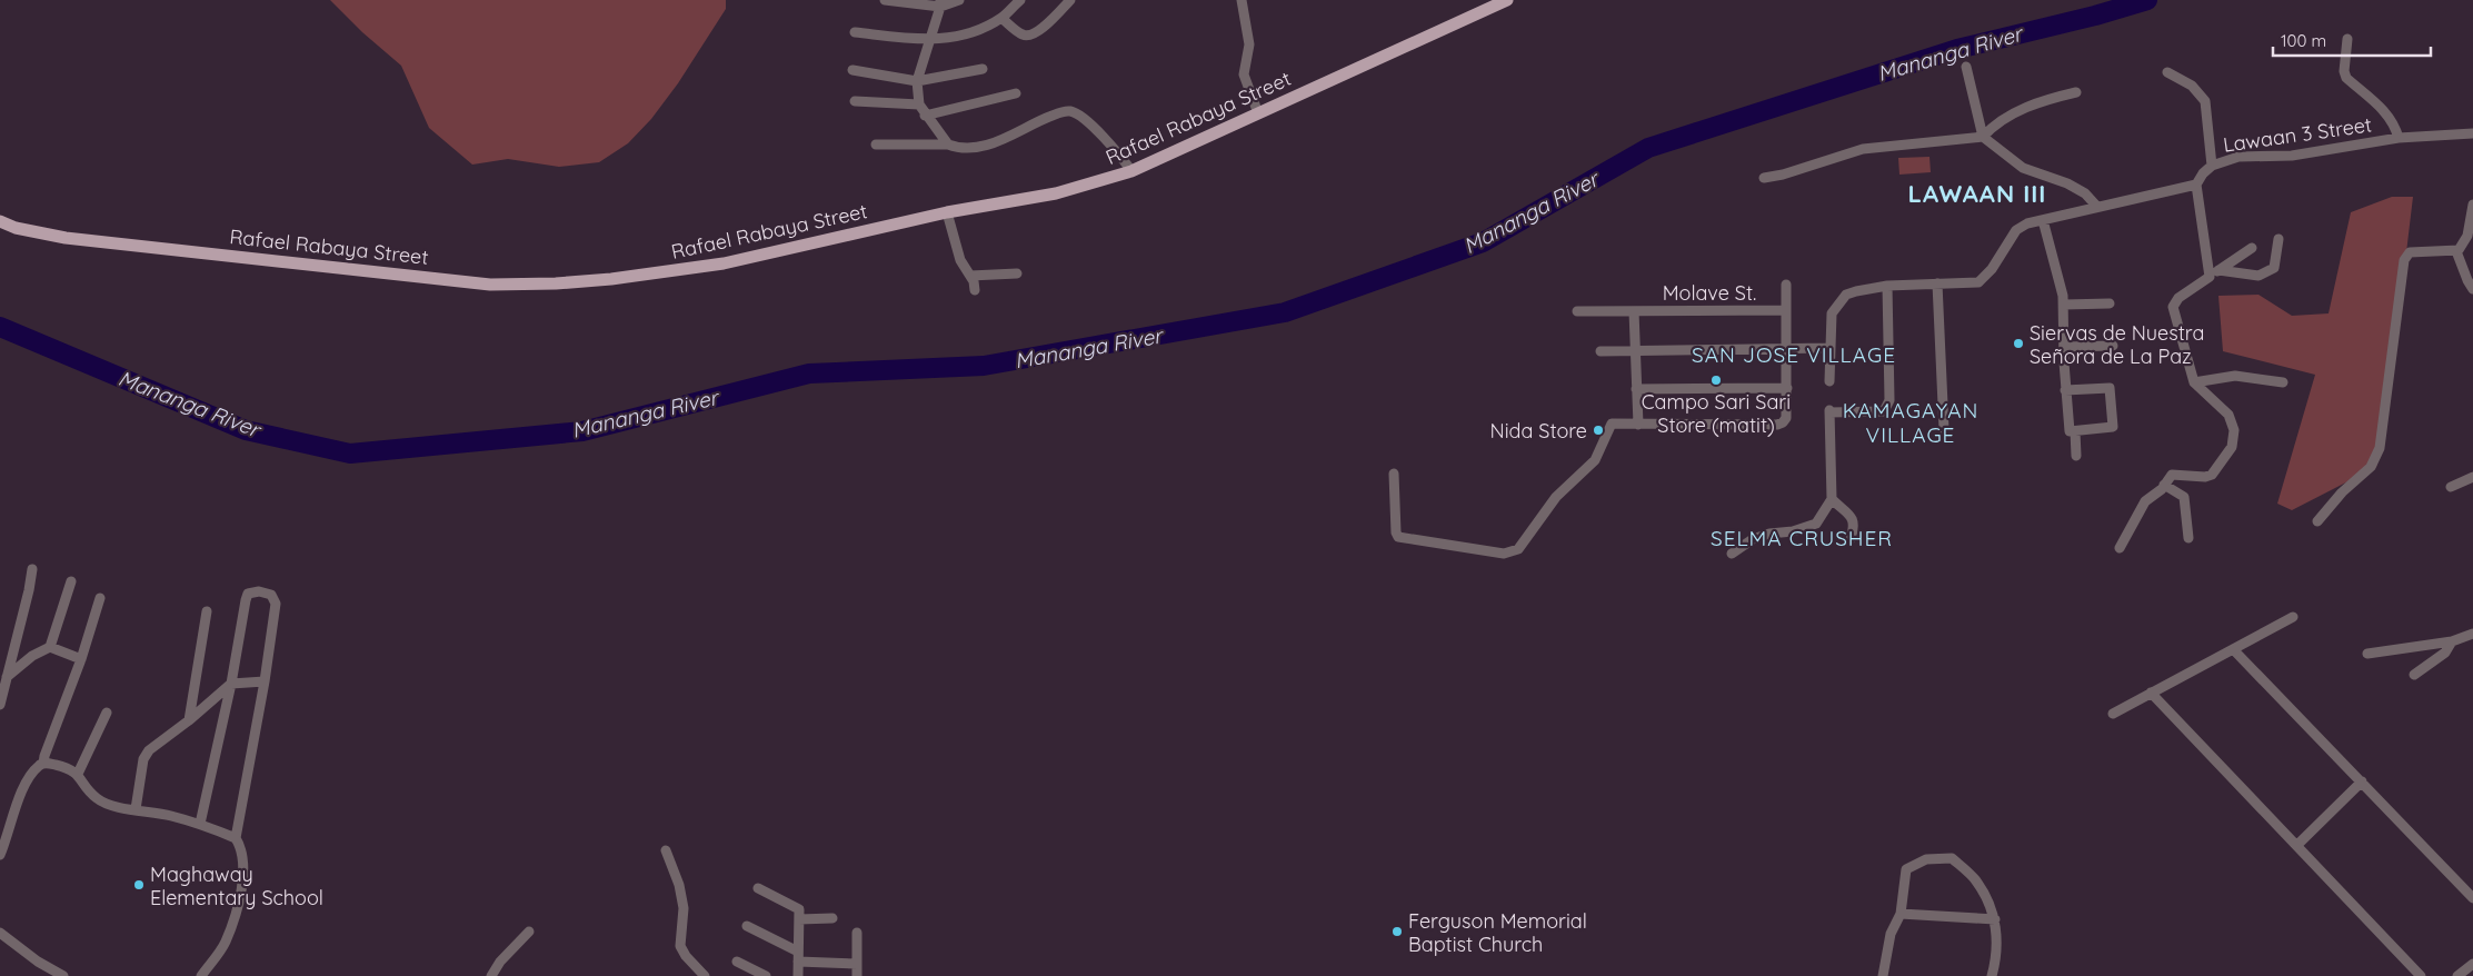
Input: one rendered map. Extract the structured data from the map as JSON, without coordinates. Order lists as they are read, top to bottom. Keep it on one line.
{"streets":{"main road":["Rafael Rabaya Street"],"street":["Lawaan 3 Street","Molave St."]},"districts":["LAWAAN III","SAN JOSE VILLAGE","KAMAGAYAN VILLAGE","SELMA CRUSHER"],"water":["Mananga River"],"places":["Siervas de Nuestra Señora de La Paz","Campo Sari Sari Store (matit)","Nida Store","Maghaway Elementary School","Ferguson Memorial Baptist Church"],"scale_bar":"100 m"}
